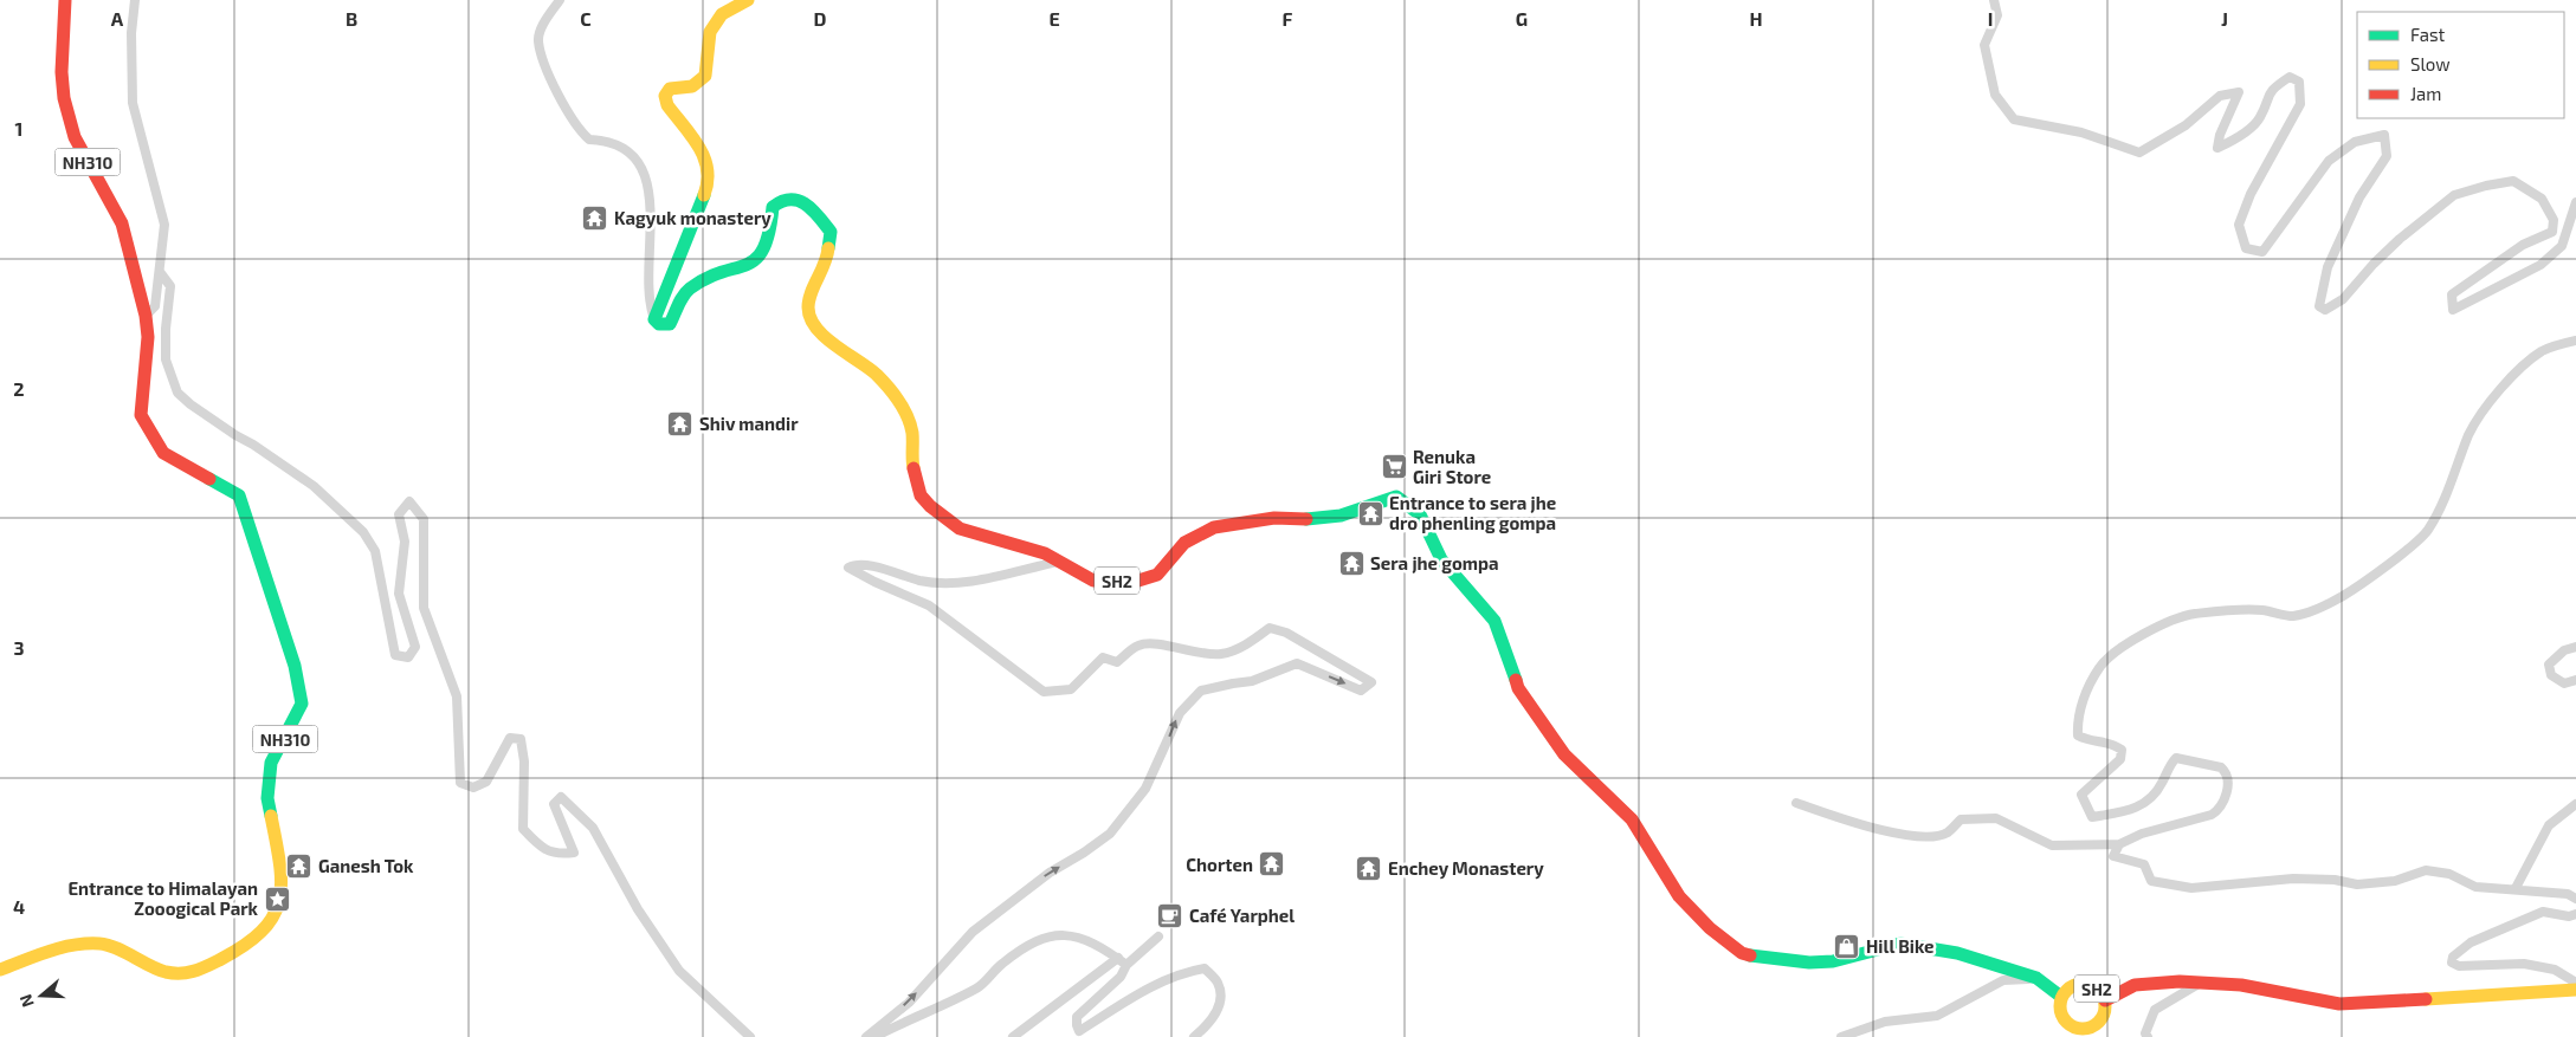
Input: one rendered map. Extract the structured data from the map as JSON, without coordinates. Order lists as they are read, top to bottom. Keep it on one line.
{"streets":{"main road":["NH310","SH2"]},"places":{"temple":["Kagyuk monastery","Shiv mandir","Entrance to sera jhe dro phenling gompa","Sera jhe gompa","Chorten","Ganesh Tok","Enchey Monastery"],"supermarket":["Renuka Giri Store"],"place":["Entrance to Himalayan Zooogical Park"],"cafe":["Café Yarphel"],"shop":["Hill Bike"]},"legend":["Fast","Slow","Jam"],"north":"left","grid":{"columns":["A","B","C","D","E","F","G","H","I","J"],"rows":["1","2","3","4"]}}
